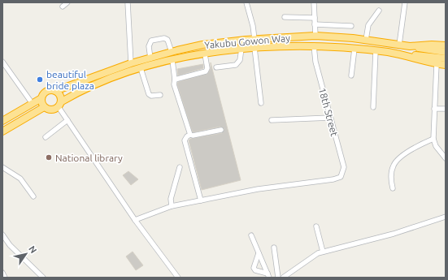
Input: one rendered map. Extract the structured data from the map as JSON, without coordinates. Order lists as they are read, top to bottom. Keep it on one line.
{"streets":{"highway":["Yakubu Gowon Way"],"street":["18th Street"]},"crossings":[["Yakubu Gowon Way","18th Street"]],"places":["beautiful bride plaza","National library"],"north":"top right"}
